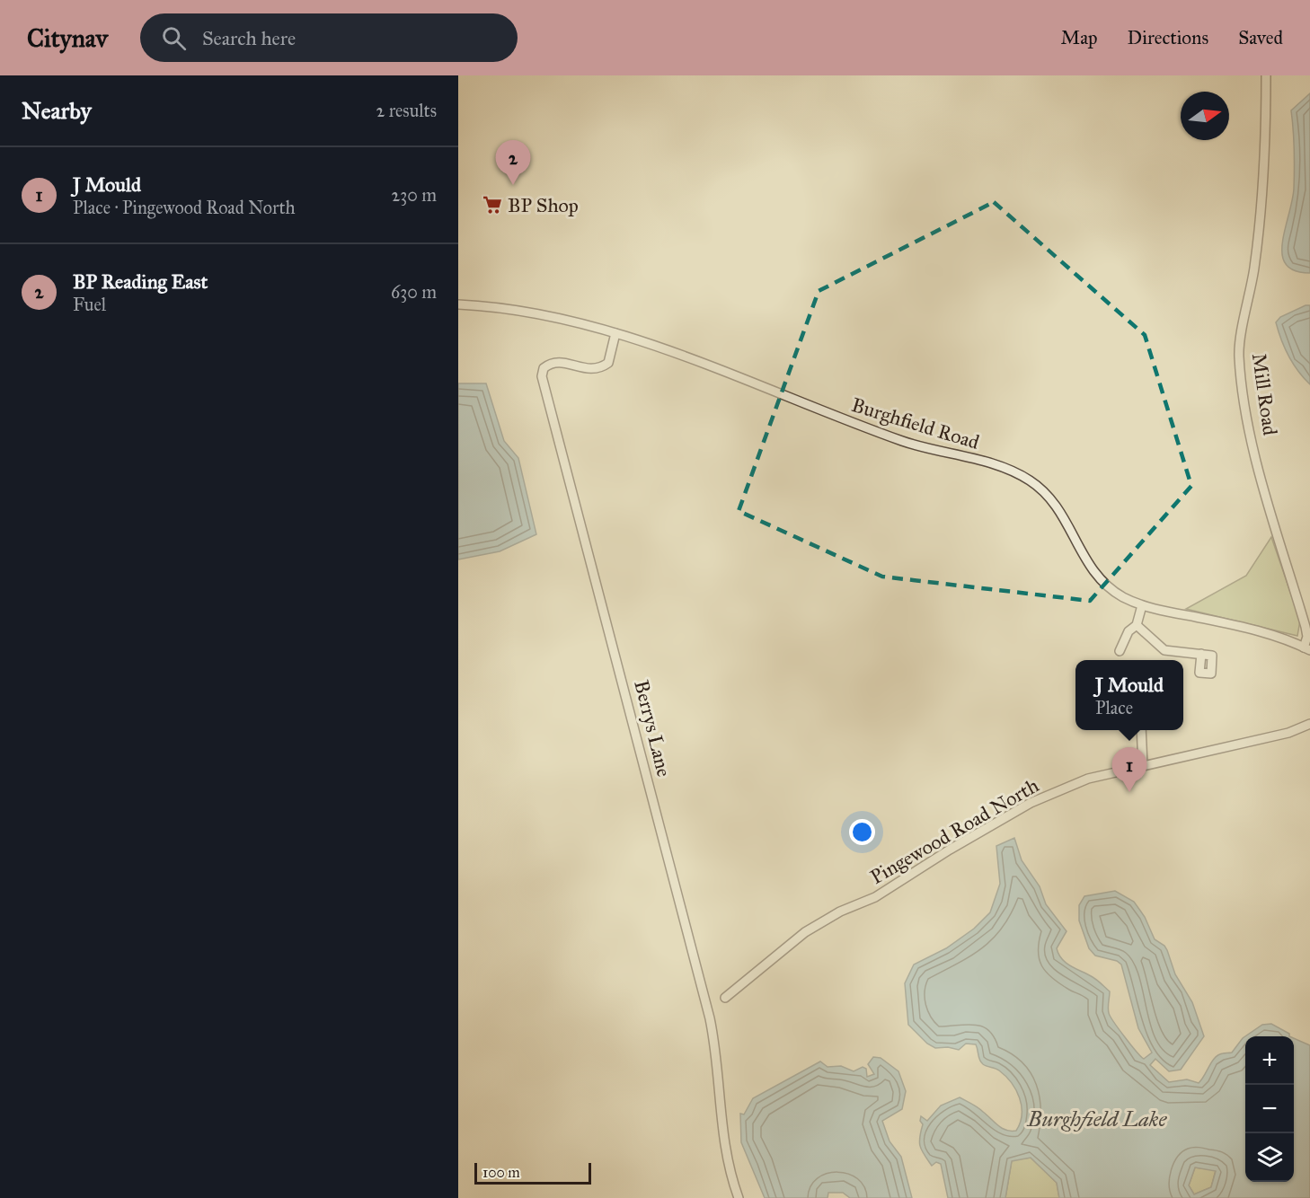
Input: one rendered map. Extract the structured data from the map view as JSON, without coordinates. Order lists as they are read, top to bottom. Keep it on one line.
{"streets":{"street":["Mill Road","Burghfield Road","Berrys Lane","Pingewood Road North"]},"crossings":[["Mill Road","Burghfield Road"],["Burghfield Road","Berrys Lane"]],"water":["Burghfield Lake"],"places":{"supermarket":["BP Shop"]},"scale_bar":"100 m","north":"right","page":{"header":"Citynav","search":"Search here","nav":["Map","Directions","Saved"],"heading":["Nearby","2 results"],"pins":["2","1"],"list":[{"mark":"1","name":"J Mould","note":"Place · Pingewood Road North","value":"230 m"},{"mark":"2","name":"BP Reading East","note":"Fuel","value":"630 m"}],"popup":["J Mould","Place"],"map_buttons":["+","−"],"scale":"100 m"}}
